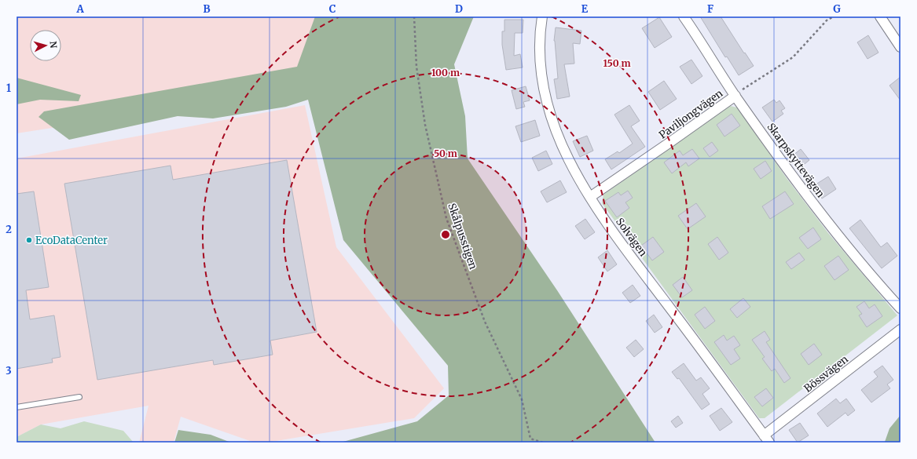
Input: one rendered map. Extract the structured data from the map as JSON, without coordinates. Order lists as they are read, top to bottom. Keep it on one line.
{"streets":{"street":["Paviljongvägen","Skarpskyttevägen","Solvägen","Bössvägen"],"path":["Skålpusstigen"]},"crossings":[["Paviljongvägen","Skarpskyttevägen"],["Paviljongvägen","Solvägen"],["Solvägen","Bössvägen"]],"places":["EcoDataCenter"],"north":"right","grid":{"columns":["A","B","C","D","E","F","G"],"rows":["1","2","3"]},"rings":["150 m","100 m","50 m"]}
